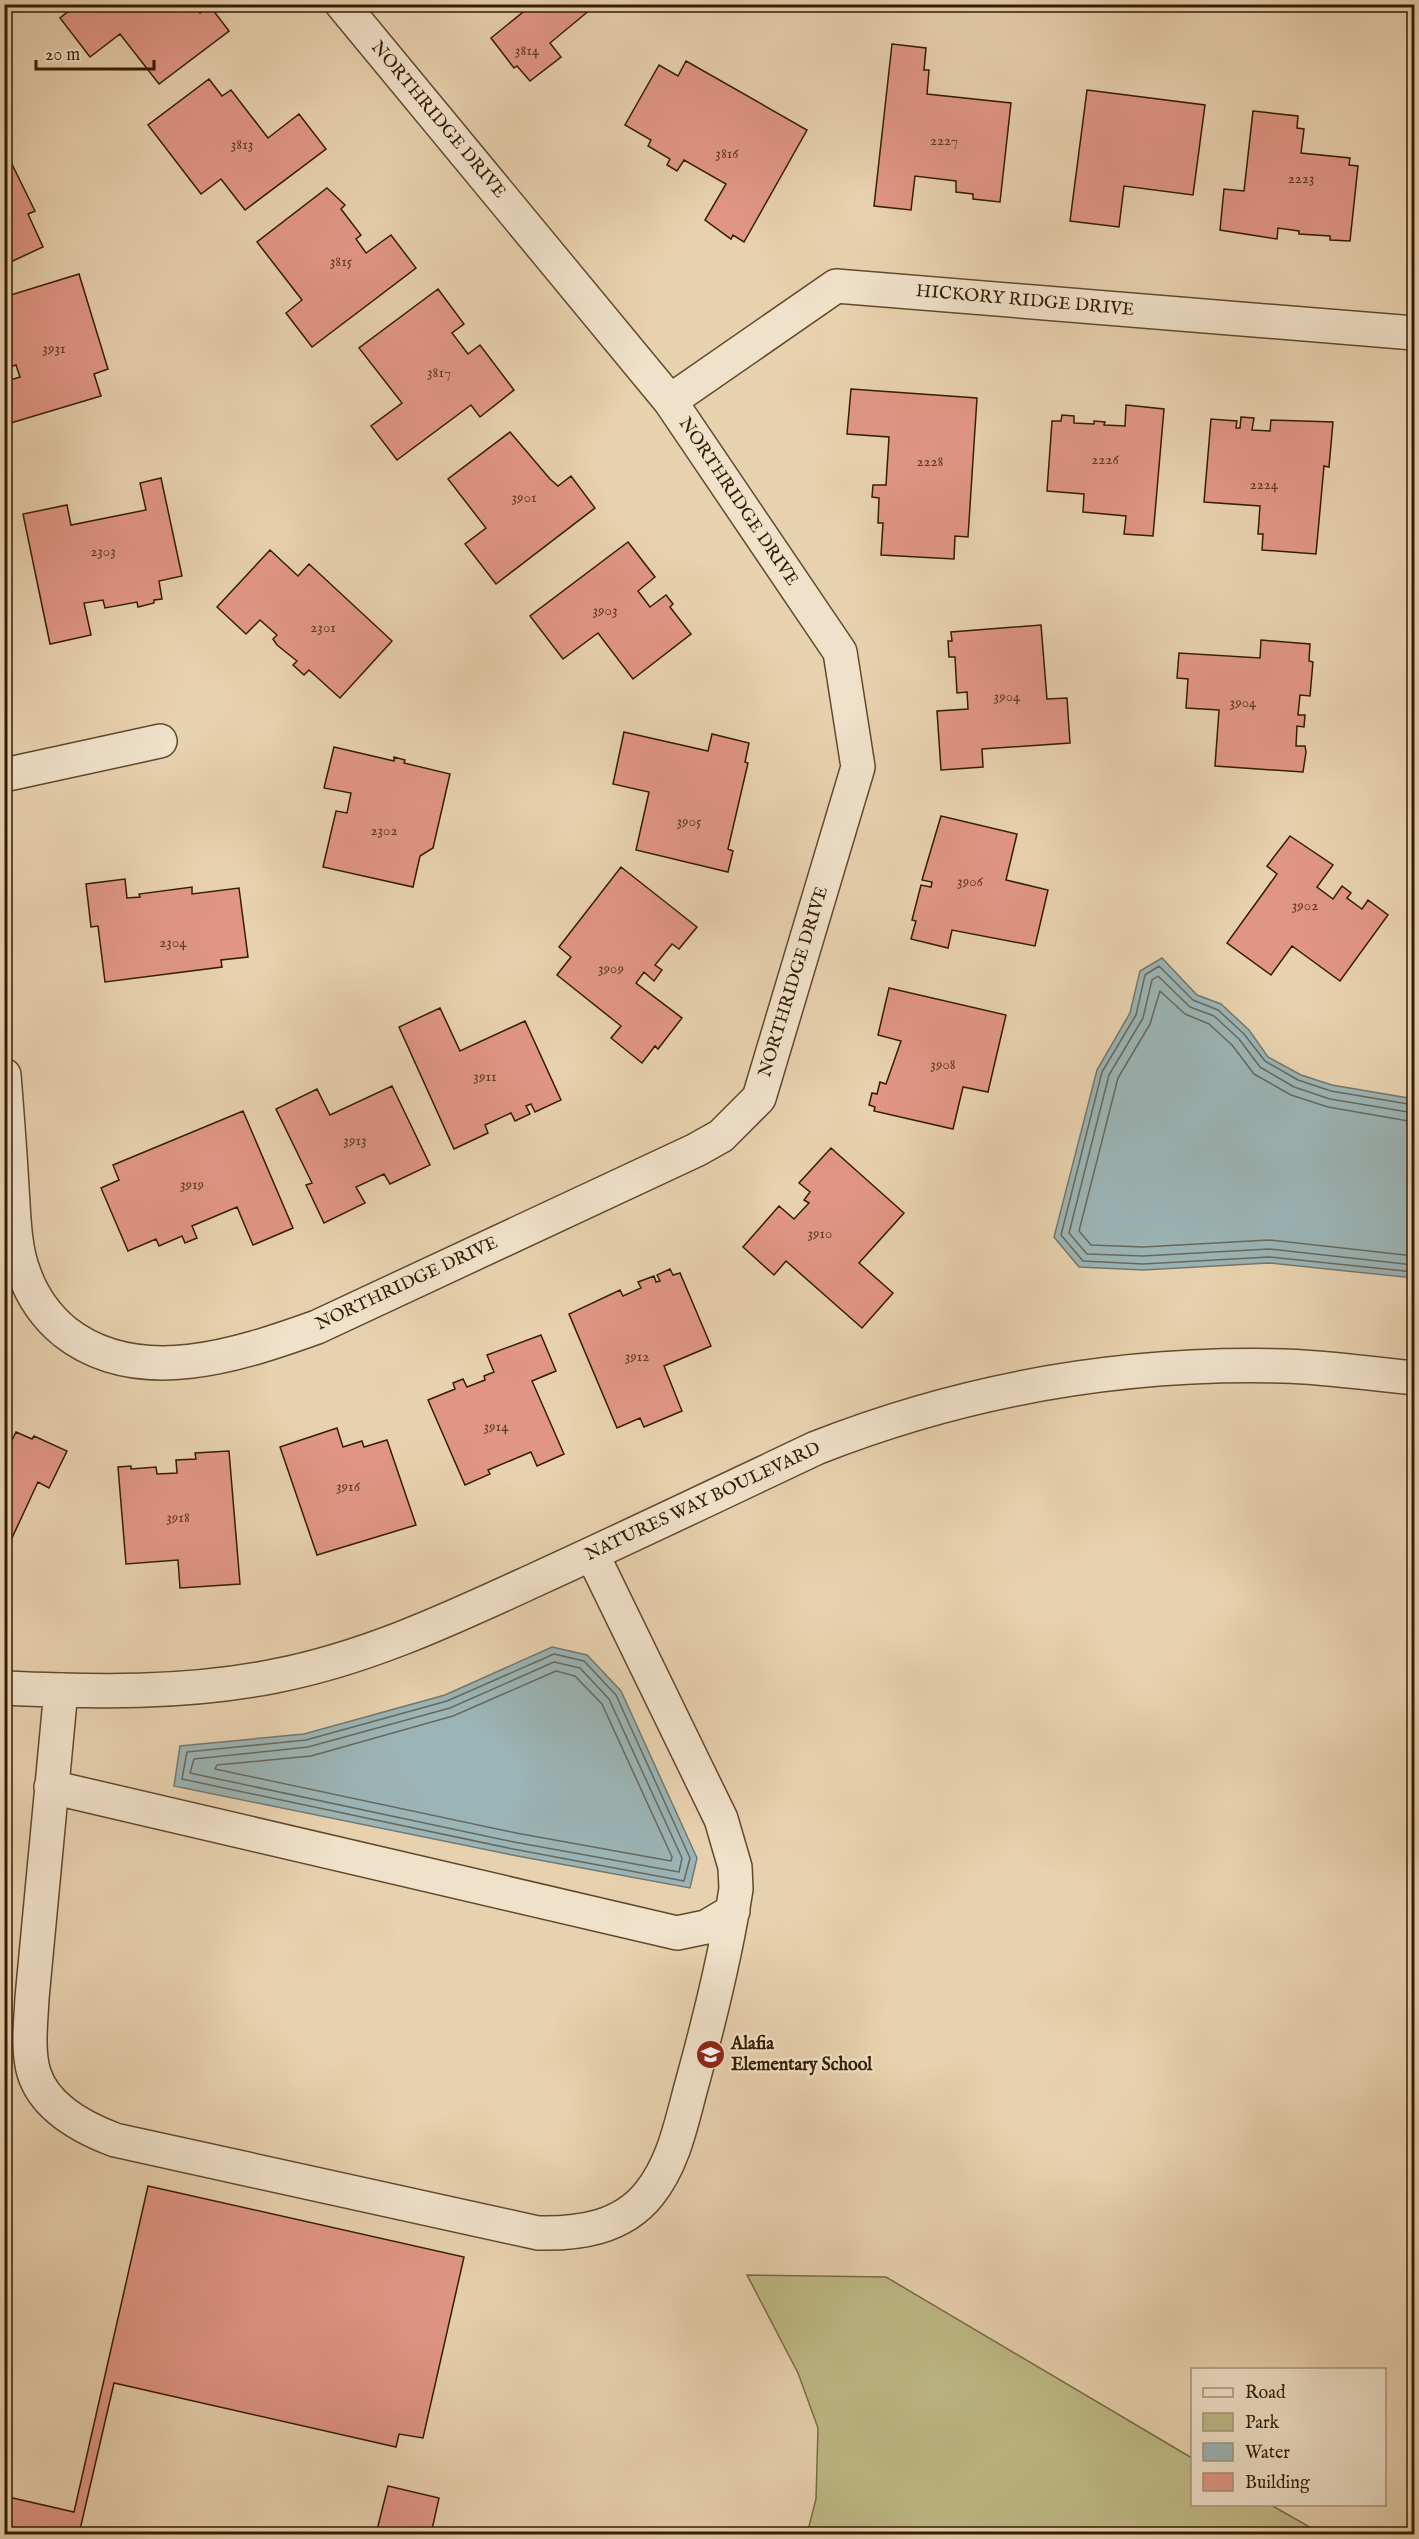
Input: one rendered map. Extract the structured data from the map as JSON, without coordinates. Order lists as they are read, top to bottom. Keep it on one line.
{"streets":{"street":["NORTHRIDGE DRIVE","HICKORY RIDGE DRIVE","NATURES WAY BOULEVARD"]},"crossings":[["NORTHRIDGE DRIVE","HICKORY RIDGE DRIVE"]],"places":{"school or university":["Alafia Elementary School"]},"house_numbers":["3814","2227","3813","3816","2223","3815","3931","3817","2226","2228","2224","3901","2303","3903","2301","3904","3904","3905","2302","3906","3902","2304","3909","3908","3911","3913","3919","3910","3912","3914","3916","3918"],"legend":["Road","Park","Water","Building"],"scale_bar":"20 m"}
